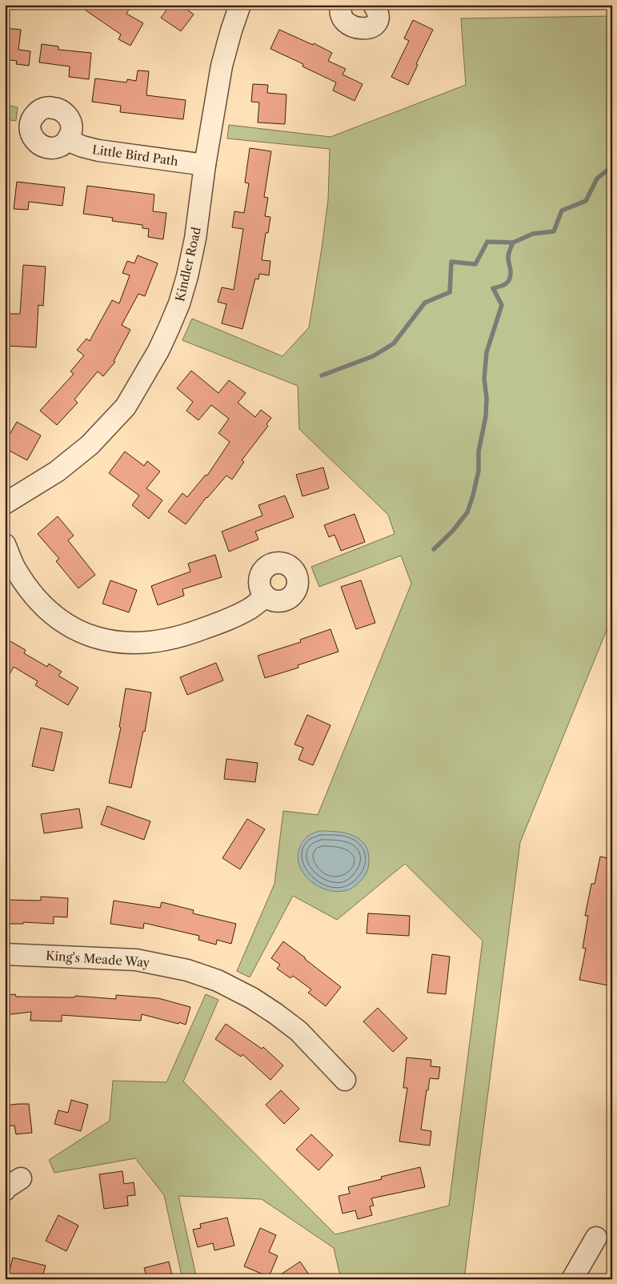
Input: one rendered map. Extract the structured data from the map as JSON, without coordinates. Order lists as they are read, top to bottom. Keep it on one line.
{"streets":{"street":["Little Bird Path","Kindler Road","King's Meade Way"]},"crossings":[["Little Bird Path","Kindler Road"]]}
